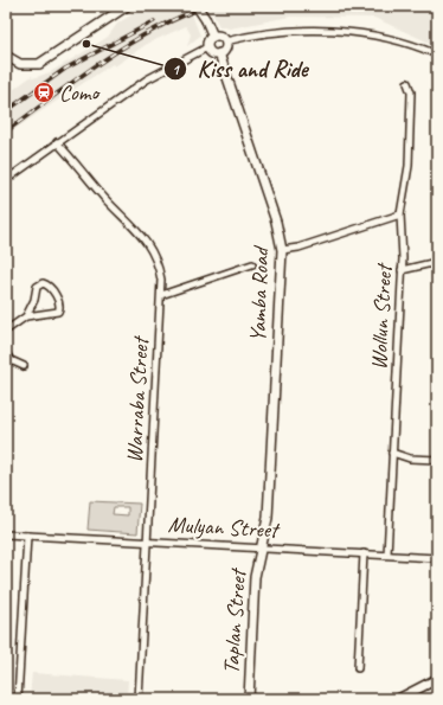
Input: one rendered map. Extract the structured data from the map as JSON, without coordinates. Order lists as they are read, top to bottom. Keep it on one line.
{"streets":{"street":["Yamba Road","Wollun Street","Warraba Street","Mulyan Street","Taplan Street"]},"crossings":[["Yamba Road","Mulyan Street"],["Yamba Road","Taplan Street"],["Wollun Street","Mulyan Street"],["Warraba Street","Mulyan Street"],["Mulyan Street","Taplan Street"]],"places":{"other":["Kiss and Ride"],"station":["Como"]}}
